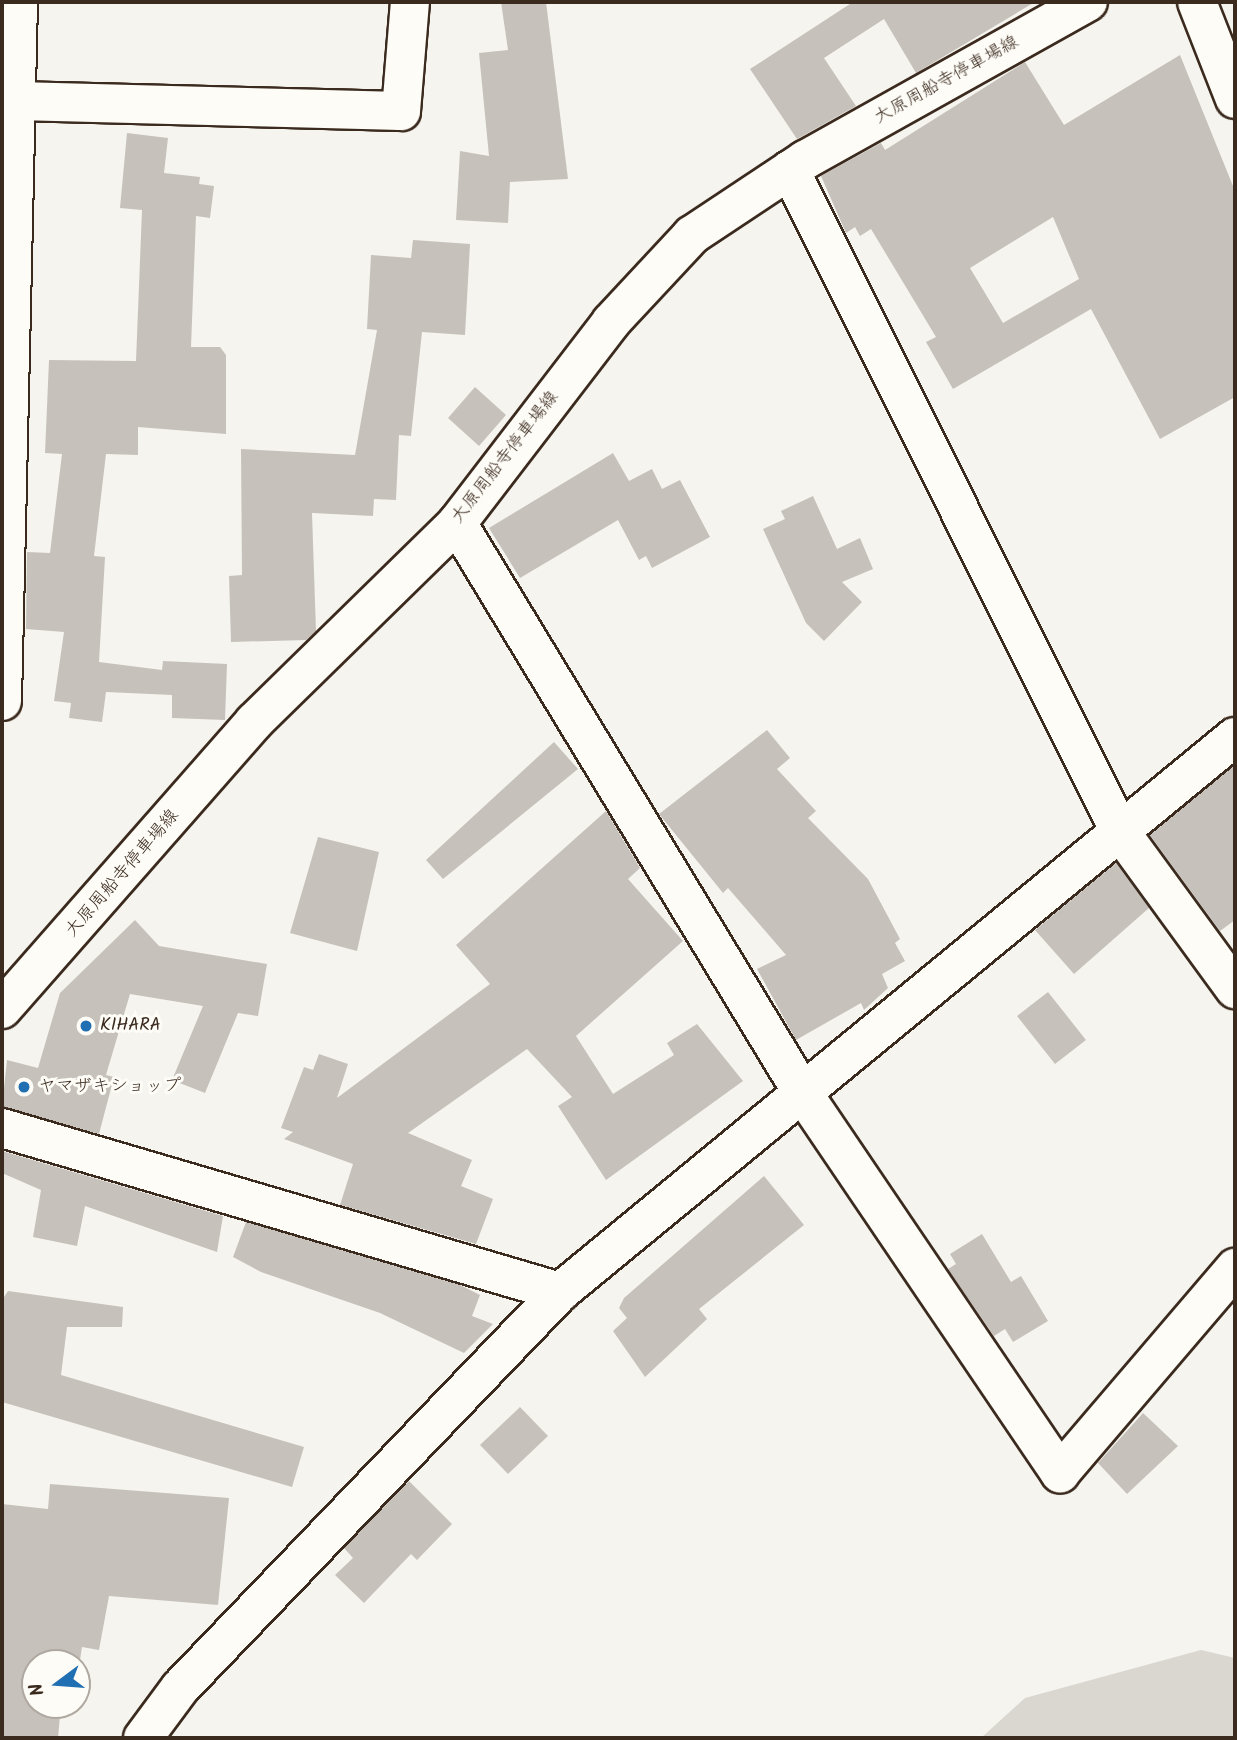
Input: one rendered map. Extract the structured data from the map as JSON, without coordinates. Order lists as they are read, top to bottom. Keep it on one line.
{"streets":{"street":["大原周船寺停車場線"]},"places":["KIHARA","ヤマザキショップ"],"north":"left"}
